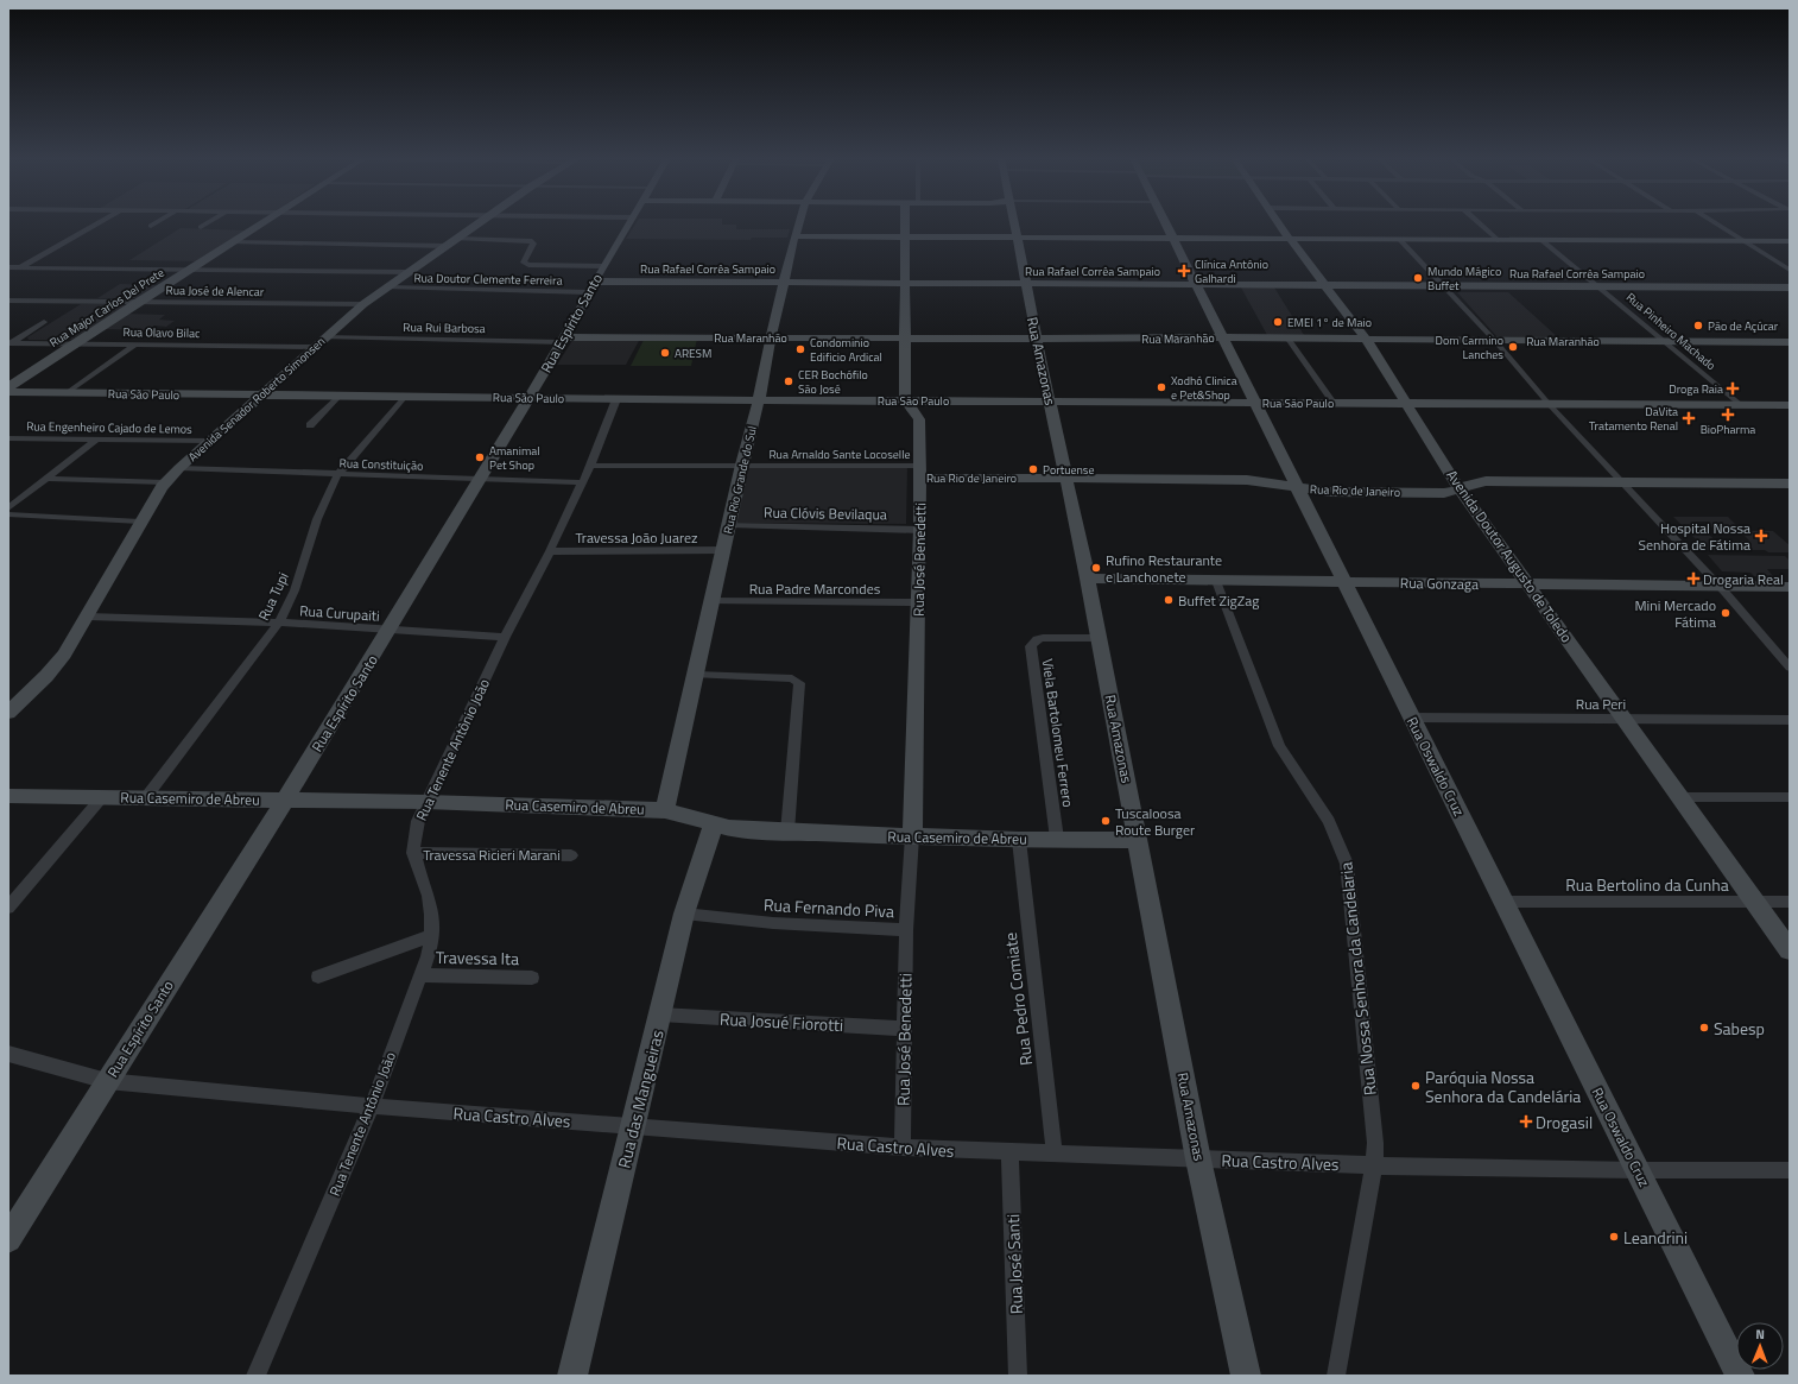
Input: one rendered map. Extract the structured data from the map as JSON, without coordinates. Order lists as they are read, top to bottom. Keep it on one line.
{"streets":{"street":["Rua Rafael Corrêa Sampaio","Rua Doutor Clemente Ferreira","Rua José de Alencar","Rua Major Carlos Del Prete","Rua Espírito Santo","Rua Rui Barbosa","Rua Pinheiro Machado","Rua Olavo Bilac","Rua Maranhão","Rua Amazonas","Rua São Paulo","Avenida Senador Roberto Simonsen","Rua Engenheiro Cajado de Lemos","Rua Arnaldo Sante Locoselle","Rua Constituição","Rua Rio de Janeiro","Rua Rio Grande do Sul","Rua Clóvis Bevilaqua","Travessa João Juarez","Avenida Doutor Augusto de Toledo","Rua José Benedetti","Rua Gonzaga","Rua Padre Marcondes","Rua Tupi","Rua Curupaiti","Rua Peri","Viela Bartolomeu Ferrero","Rua Tenente Antônio João","Rua Oswaldo Cruz","Rua Casemiro de Abreu","Travessa Ricieri Marani","Rua Bertolino da Cunha","Rua Fernando Piva","Travessa Ita","Rua Nossa Senhora da Candelaria","Rua Pedro Comiate","Rua Josué Fiorotti","Rua das Mangueiras","Rua Castro Alves","Rua José Santi"]},"crossings":[["Rua Rafael Corrêa Sampaio","Rua Espírito Santo"],["Rua Rafael Corrêa Sampaio","Rua Pinheiro Machado"],["Rua Rafael Corrêa Sampaio","Rua Amazonas"],["Rua Rafael Corrêa Sampaio","Rua Rio Grande do Sul"],["Rua Rafael Corrêa Sampaio","Avenida Doutor Augusto de Toledo"],["Rua Rafael Corrêa Sampaio","Rua Oswaldo Cruz"],["Rua Doutor Clemente Ferreira","Rua Espírito Santo"],["Rua Doutor Clemente Ferreira","Avenida Senador Roberto Simonsen"],["Rua José de Alencar","Rua Major Carlos Del Prete"],["Rua José de Alencar","Avenida Senador Roberto Simonsen"],["Rua Major Carlos Del Prete","Rua Olavo Bilac"],["Rua Espírito Santo","Rua Rui Barbosa"],["Rua Espírito Santo","Rua Maranhão"],["Rua Espírito Santo","Rua São Paulo"],["Rua Espírito Santo","Rua Constituição"],["Rua Espírito Santo","Rua Curupaiti"],["Rua Espírito Santo","Rua Casemiro de Abreu"],["Rua Espírito Santo","Rua Castro Alves"],["Rua Rui Barbosa","Rua Maranhão"],["Rua Rui Barbosa","Avenida Senador Roberto Simonsen"],["Rua Pinheiro Machado","Rua Maranhão"],["Rua Pinheiro Machado","Rua São Paulo"],["Rua Olavo Bilac","Avenida Senador Roberto Simonsen"],["Rua Maranhão","Rua Amazonas"],["Rua Maranhão","Rua Rio Grande do Sul"],["Rua Maranhão","Avenida Doutor Augusto de Toledo"],["Rua Maranhão","Rua Oswaldo Cruz"],["Rua Amazonas","Rua São Paulo"],["Rua Amazonas","Rua Rio de Janeiro"],["Rua Amazonas","Rua Gonzaga"],["Rua Amazonas","Viela Bartolomeu Ferrero"],["Rua Amazonas","Rua Casemiro de Abreu"],["Rua Amazonas","Rua Castro Alves"],["Rua São Paulo","Avenida Senador Roberto Simonsen"],["Rua São Paulo","Rua Rio Grande do Sul"],["Rua São Paulo","Avenida Doutor Augusto de Toledo"],["Rua São Paulo","Rua Tupi"],["Rua São Paulo","Rua Tenente Antônio João"],["Rua São Paulo","Rua Oswaldo Cruz"],["Avenida Senador Roberto Simonsen","Rua Engenheiro Cajado de Lemos"],["Avenida Senador Roberto Simonsen","Rua Constituição"],["Avenida Senador Roberto Simonsen","Rua Curupaiti"],["Rua Arnaldo Sante Locoselle","Rua Rio de Janeiro"],["Rua Arnaldo Sante Locoselle","Rua Rio Grande do Sul"],["Rua Arnaldo Sante Locoselle","Rua José Benedetti"],["Rua Arnaldo Sante Locoselle","Rua Tenente Antônio João"],["Rua Constituição","Rua Tupi"],["Rua Constituição","Rua Tenente Antônio João"],["Rua Rio de Janeiro","Avenida Doutor Augusto de Toledo"],["Rua Rio de Janeiro","Rua José Benedetti"],["Rua Rio de Janeiro","Rua Oswaldo Cruz"],["Rua Rio Grande do Sul","Rua Clóvis Bevilaqua"],["Rua Rio Grande do Sul","Travessa João Juarez"],["Rua Rio Grande do Sul","Rua Padre Marcondes"],["Rua Rio Grande do Sul","Rua Casemiro de Abreu"],["Rua Clóvis Bevilaqua","Rua José Benedetti"],["Travessa João Juarez","Rua Tenente Antônio João"],["Avenida Doutor Augusto de Toledo","Rua Gonzaga"],["Avenida Doutor Augusto de Toledo","Rua Peri"],["Avenida Doutor Augusto de Toledo","Rua Bertolino da Cunha"],["Rua José Benedetti","Rua Padre Marcondes"],["Rua José Benedetti","Rua Casemiro de Abreu"],["Rua José Benedetti","Rua Fernando Piva"],["Rua José Benedetti","Rua Josué Fiorotti"],["Rua José Benedetti","Rua Castro Alves"],["Rua Gonzaga","Rua Oswaldo Cruz"],["Rua Gonzaga","Rua Nossa Senhora da Candelaria"],["Rua Tupi","Rua Curupaiti"],["Rua Tupi","Rua Casemiro de Abreu"],["Rua Curupaiti","Rua Tenente Antônio João"],["Rua Peri","Rua Oswaldo Cruz"],["Viela Bartolomeu Ferrero","Rua Casemiro de Abreu"],["Rua Tenente Antônio João","Rua Casemiro de Abreu"],["Rua Tenente Antônio João","Travessa Ricieri Marani"],["Rua Tenente Antônio João","Travessa Ita"],["Rua Tenente Antônio João","Rua Castro Alves"],["Rua Oswaldo Cruz","Rua Bertolino da Cunha"],["Rua Oswaldo Cruz","Rua Castro Alves"],["Rua Casemiro de Abreu","Rua Fernando Piva"],["Rua Casemiro de Abreu","Rua Pedro Comiate"],["Rua Casemiro de Abreu","Rua das Mangueiras"],["Rua Fernando Piva","Rua das Mangueiras"],["Rua Nossa Senhora da Candelaria","Rua Castro Alves"],["Rua Pedro Comiate","Rua Castro Alves"],["Rua Josué Fiorotti","Rua das Mangueiras"],["Rua das Mangueiras","Rua Castro Alves"],["Rua Castro Alves","Rua José Santi"]],"places":{"health":["Clínica Antônio Galhardi","Droga Raia","BioPharma","DaVita Tratamento Renal","Hospital Nossa Senhora de Fátima","Drogaria Real","Drogasil"],"other":["Mundo Mágico Buffet","EMEI 1° de Maio","Pão de Açúcar","Dom Carmino Lanches","Condominio Edificio Ardical","ARESM","CER Bochófilo São José","Xodhó Clinica e Pet&Shop","Amanimal Pet Shop","Portuense","Rufino Restaurante e Lanchonete","Buffet ZigZag","Mini Mercado Fátima","Tuscaloosa Route Burger","Sabesp","Paróquia Nossa Senhora da Candelária","Leandrini"]},"north":"top"}
